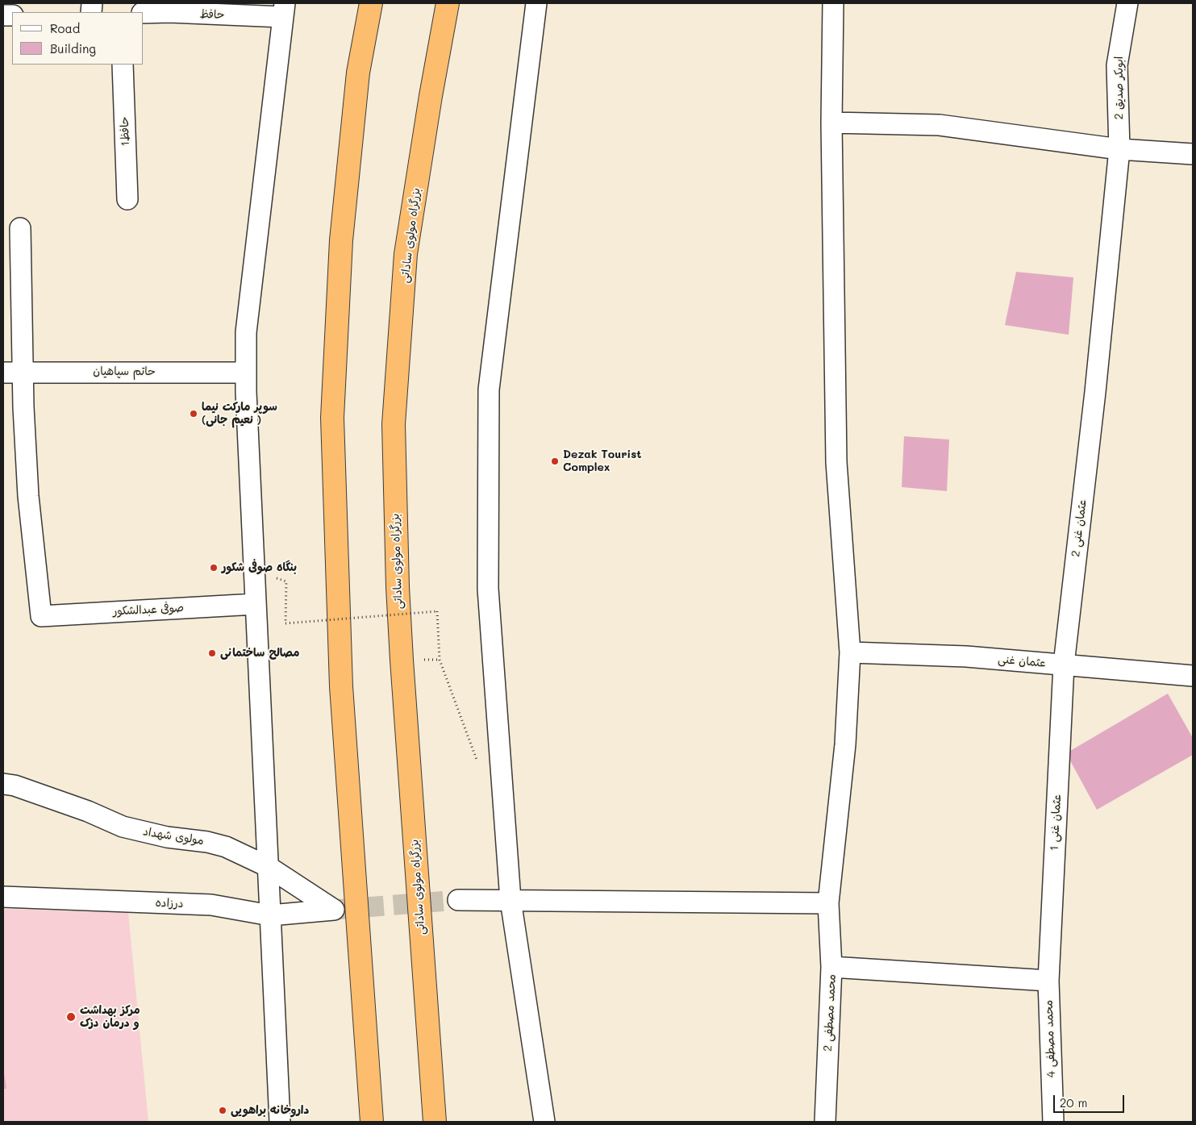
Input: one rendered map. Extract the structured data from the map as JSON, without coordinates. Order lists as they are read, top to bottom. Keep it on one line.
{"streets":{"highway":["بزرگراه مولوی ساداتی"],"street":["حافظ","ابوبکر صدیق 2","حافظ1","حاتم سپاهیان","عثمان غنی 2","صوفی عبدالشکور","عثمان غنی","عثمان غنی 1","مولوی شهداد","درزاده","محمد مصطفی 2","محمد مصطفی 4"]},"crossings":[["ابوبکر صدیق 2","عثمان غنی 2"],["حاتم سپاهیان","صوفی عبدالشکور"],["عثمان غنی 2","عثمان غنی"],["عثمان غنی 2","عثمان غنی 1"],["عثمان غنی","عثمان غنی 1"],["عثمان غنی","محمد مصطفی 2"],["عثمان غنی 1","محمد مصطفی 4"],["مولوی شهداد","درزاده"]],"places":["سوپر مارکت نیما (نعیم جانی )","Dezak Tourist Complex","بنگاه صوفی شکور","مصالح ساختمانی","مرکز بهداشت و درمان دزک","داروخانه براهویی"],"legend":["Road","Building"],"scale_bar":"20 m"}
